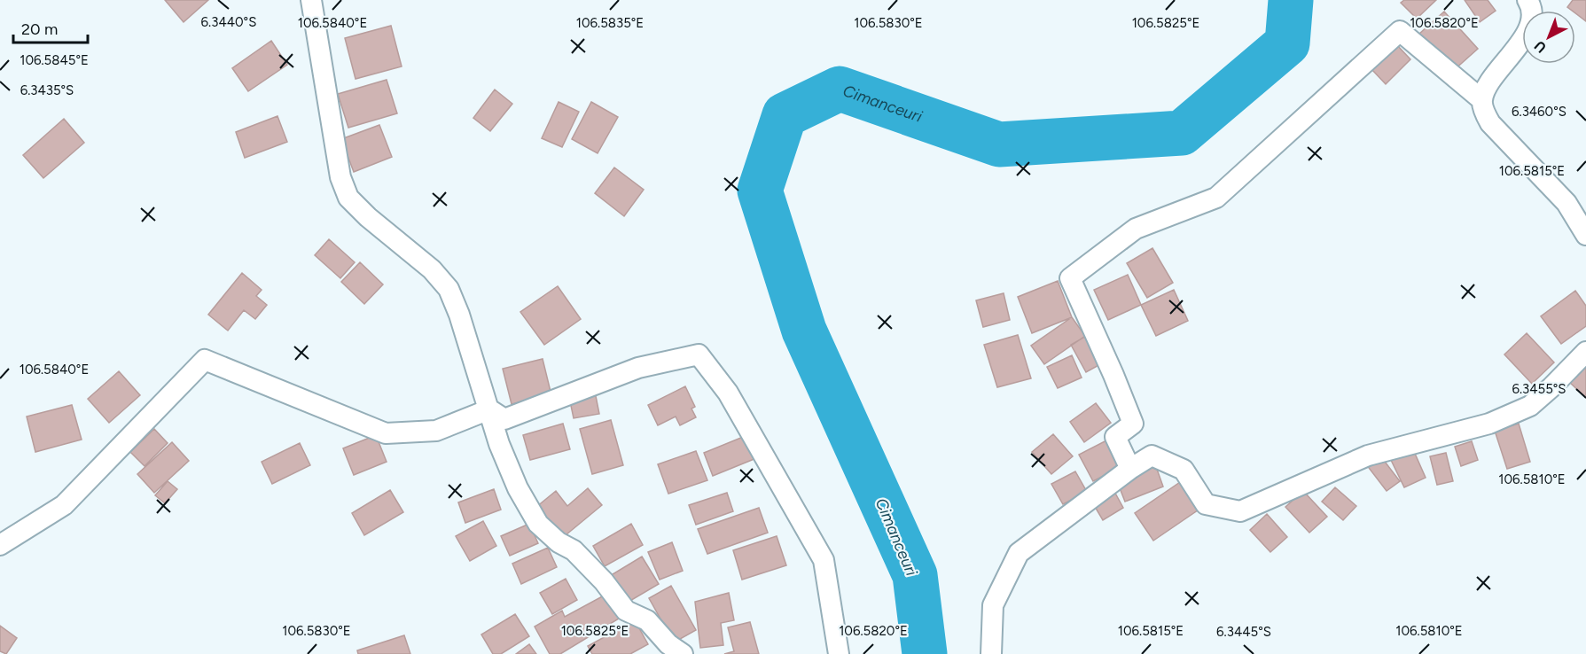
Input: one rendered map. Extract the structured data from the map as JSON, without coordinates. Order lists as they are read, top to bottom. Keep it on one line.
{"water":["Cimanceuri"],"scale_bar":"20 m","north":"bottom left","coordinates":["6.3440°S","106.5840°E","106.5835°E","106.5830°E","106.5825°E","106.5820°E","106.5845°E","6.3435°S","6.3460°S","106.5815°E","6.3455°S","106.5810°E","6.3445°S"]}
